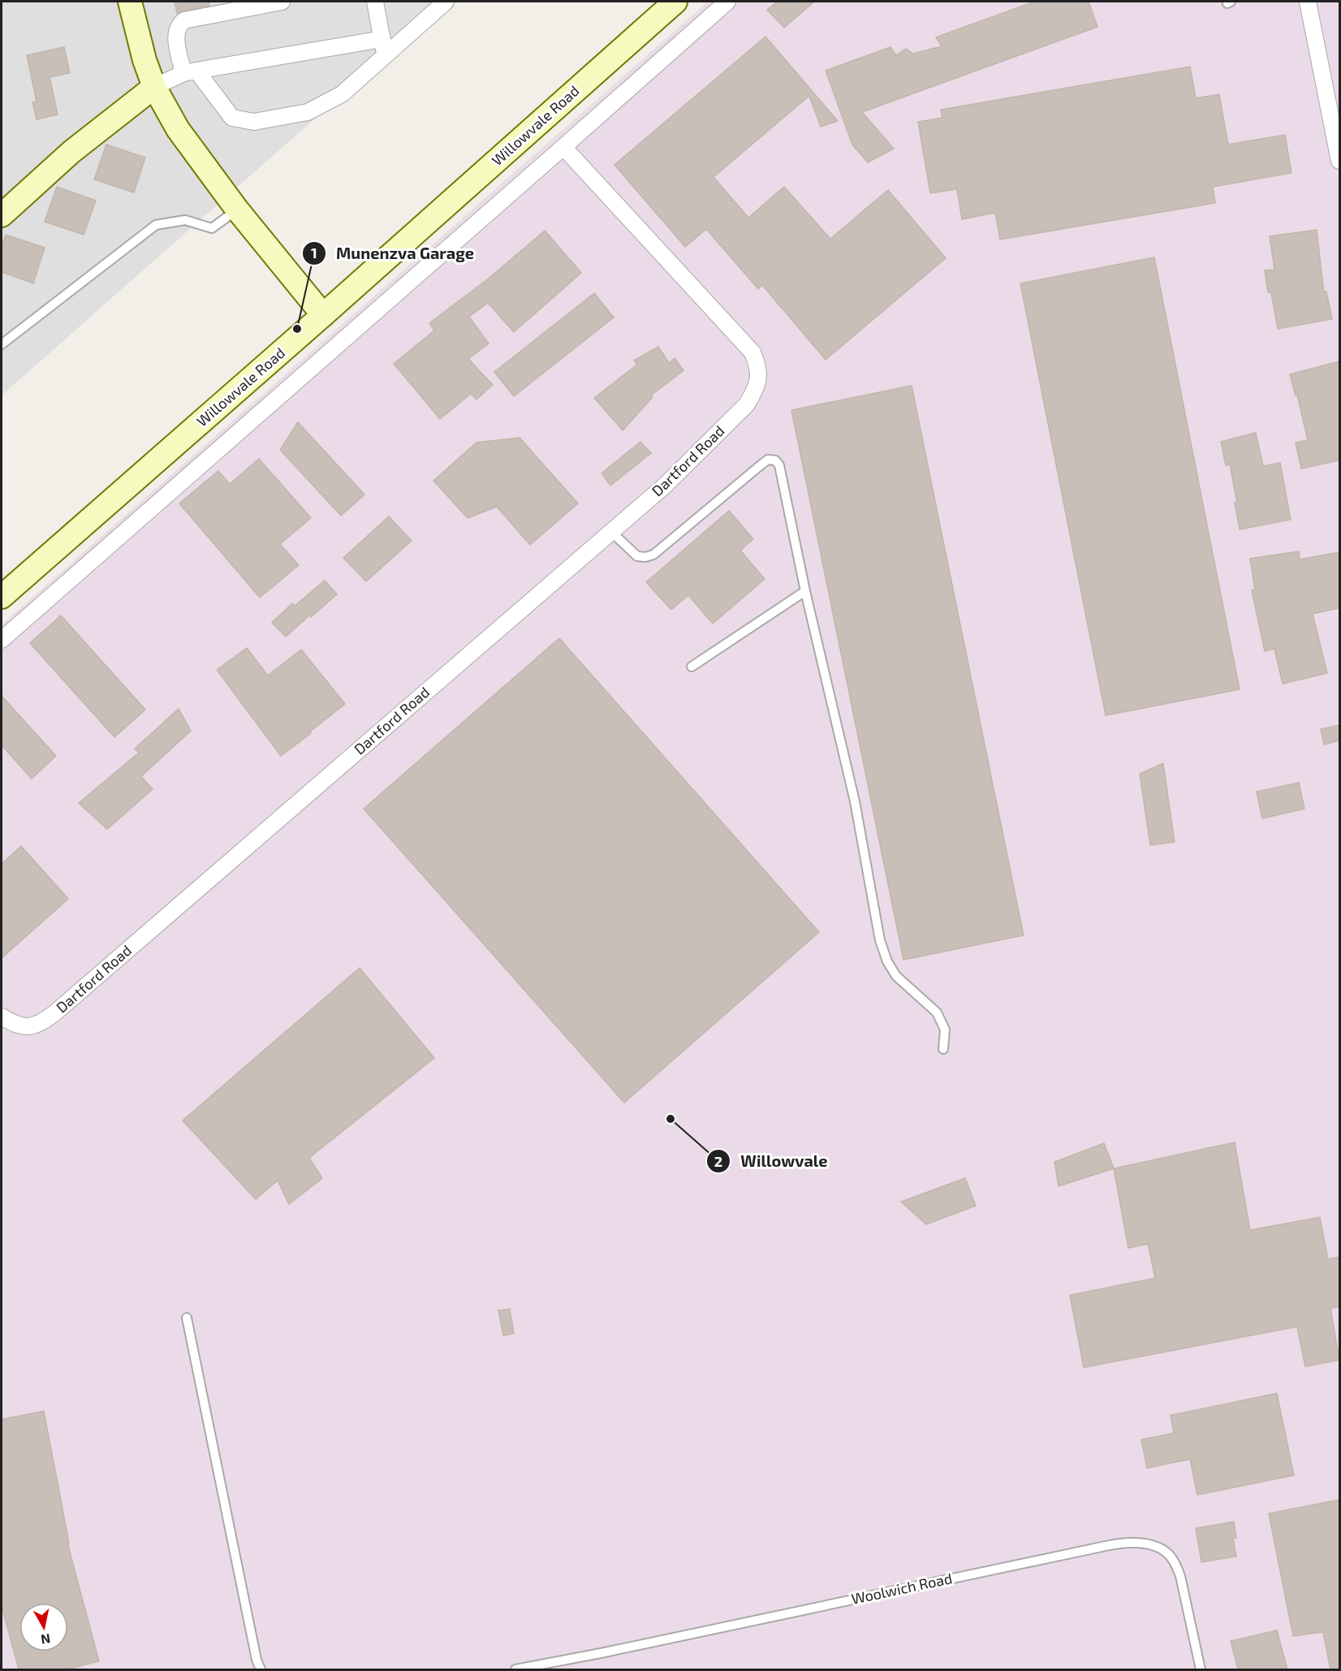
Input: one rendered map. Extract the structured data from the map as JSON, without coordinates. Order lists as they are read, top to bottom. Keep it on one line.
{"streets":{"main road":["Willowvale Road"],"street":["Dartford Road"],"lane":["Woolwich Road"]},"places":["Munenzva Garage","Willowvale"],"north":"bottom"}
